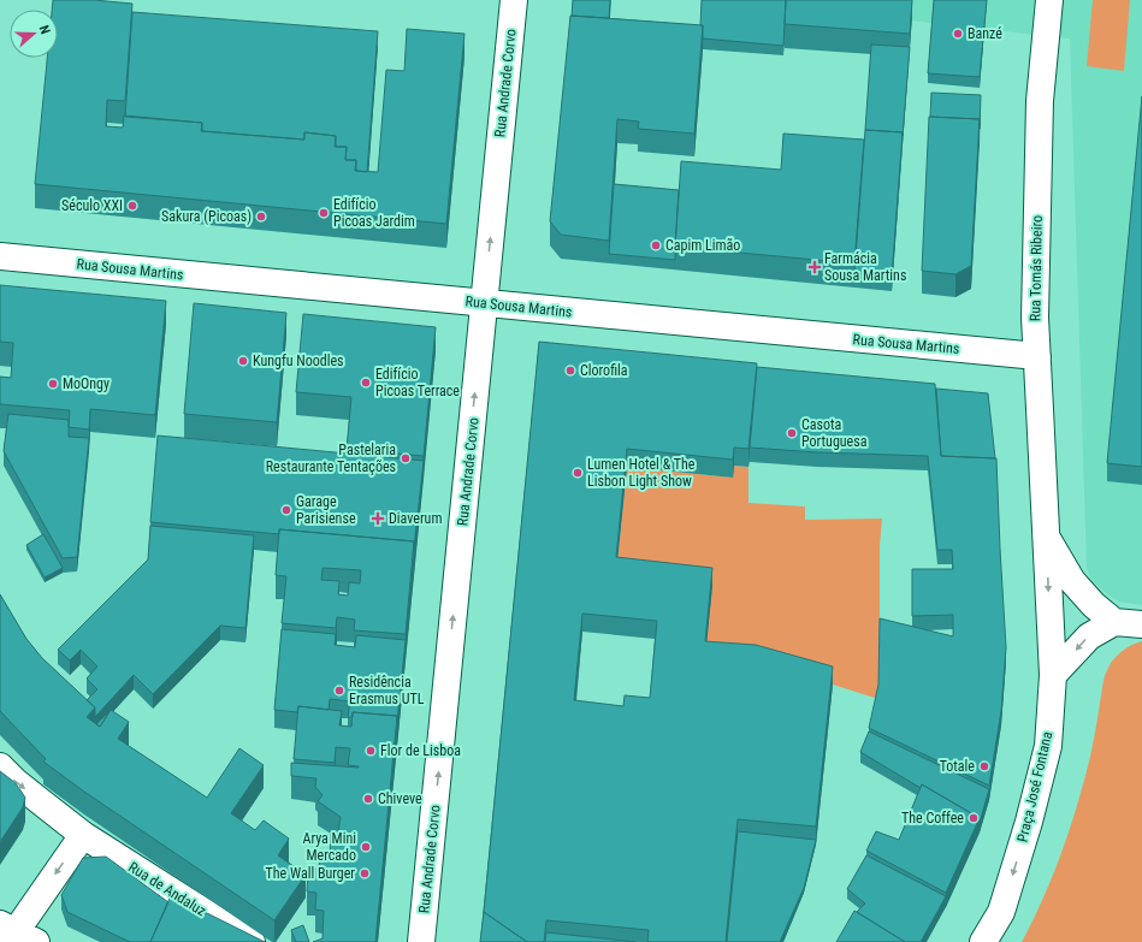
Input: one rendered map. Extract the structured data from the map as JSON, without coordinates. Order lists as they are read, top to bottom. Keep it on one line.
{"streets":{"street":["Rua Andrade Corvo","Rua Tomás Ribeiro","Rua Sousa Martins","Praça José Fontana","Rua de Andaluz"]},"crossings":[["Rua Andrade Corvo","Rua Sousa Martins"],["Rua Tomás Ribeiro","Rua Sousa Martins"],["Rua Tomás Ribeiro","Praça José Fontana"]],"one_way":["Rua Andrade Corvo","Praça José Fontana","Rua de Andaluz"],"places":{"other":["Banzé","Século XXI","Edifício Picoas Jardim","Sakura (Picoas)","Capim Limão","Kungfu Noodles","Clorofila","Edifício Picoas Terrace","MoOngy","Casota Portuguesa","Pastelaria Restaurante Tentações","Lumen Hotel & The Lisbon Light Show","Garage Parisiense","Residência Erasmus UTL","Flor de Lisboa","Totale","Chiveve","The Coffee","Arya Mini Mercado","The Wall Burger"],"health":["Farmácia Sousa Martins","Diaverum"]},"north":"right"}
